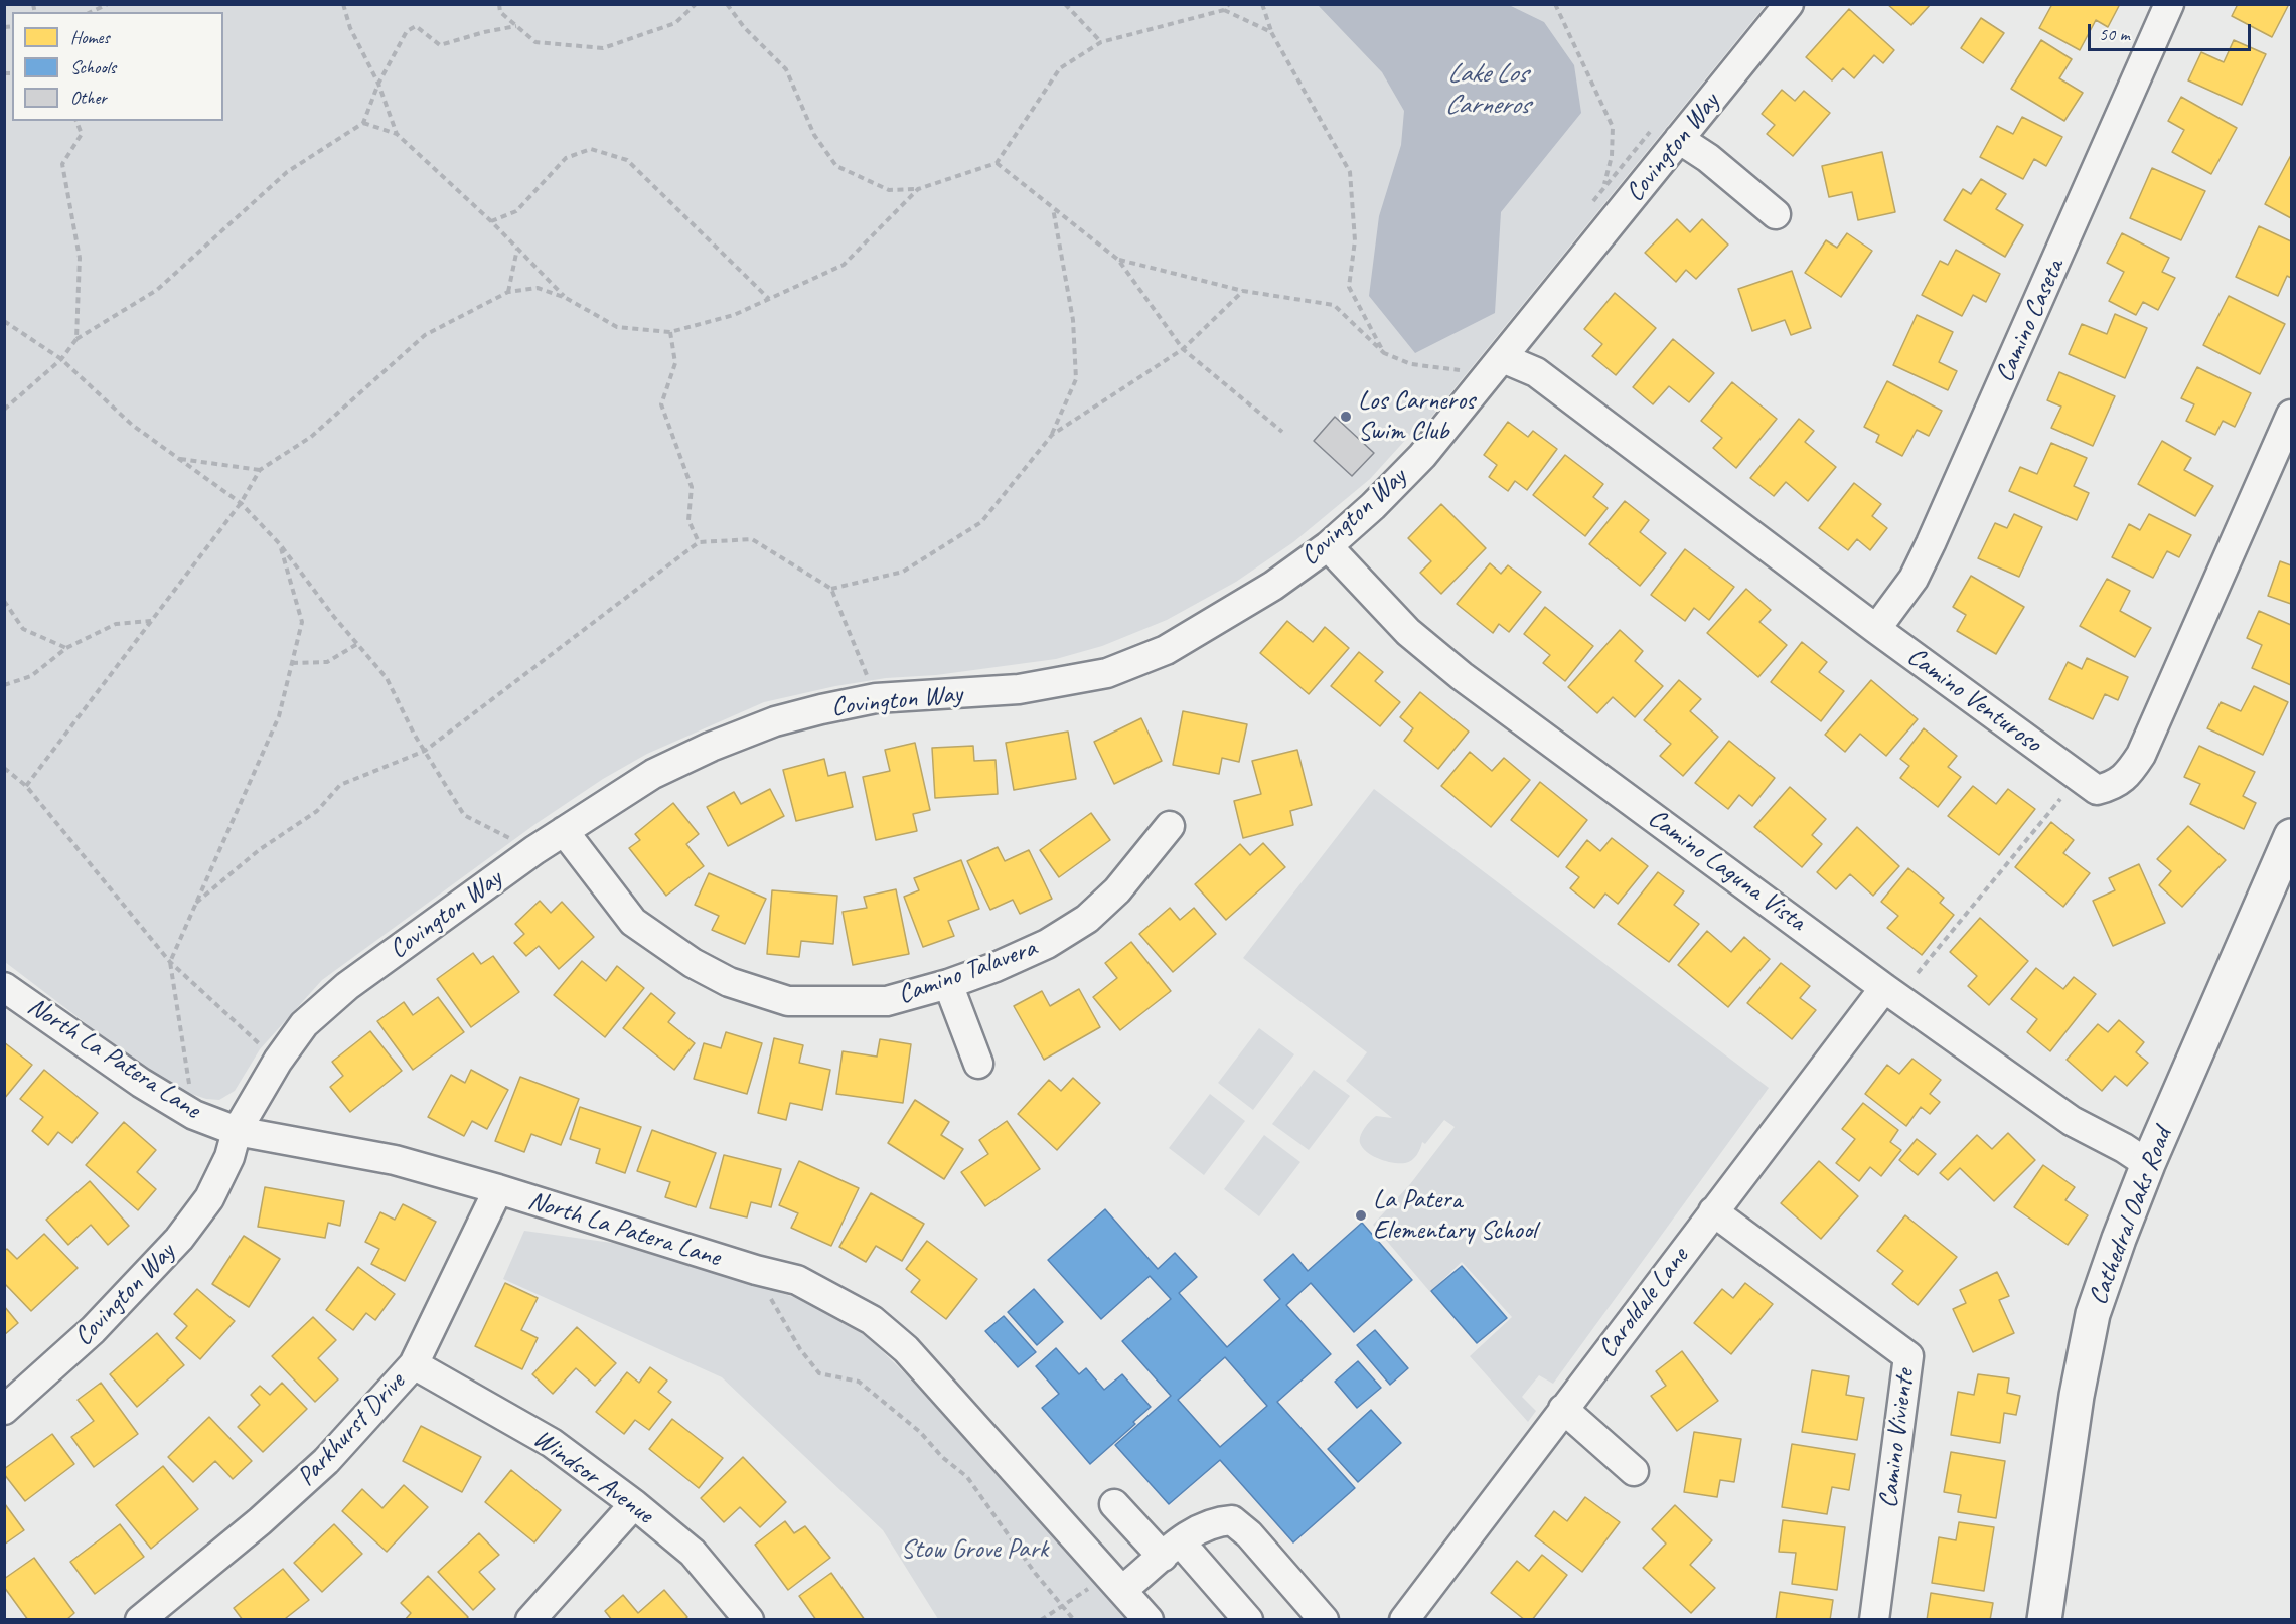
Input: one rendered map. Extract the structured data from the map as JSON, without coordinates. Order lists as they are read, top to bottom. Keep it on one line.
{"streets":{"main road":["Cathedral Oaks Road"],"street":["Covington Way","Camino Caseta","Camino Venturoso","Camino Laguna Vista","Camino Talavera","North La Patera Lane","Caroldale Lane","Parkhurst Drive","Camino Viviente","Windsor Avenue"]},"crossings":[["Covington Way","Camino Venturoso"],["Covington Way","Camino Laguna Vista"],["Covington Way","Camino Talavera"],["Covington Way","North La Patera Lane"],["Camino Caseta","Camino Venturoso"],["Camino Laguna Vista","Cathedral Oaks Road"],["Camino Laguna Vista","Caroldale Lane"],["North La Patera Lane","Parkhurst Drive"],["Caroldale Lane","Camino Viviente"],["Parkhurst Drive","Windsor Avenue"]],"water":["Lake Los Carneros"],"parks":["Stow Grove Park"],"places":["Los Carneros Swim Club","La Patera Elementary School"],"legend":["Homes","Schools","Other"],"scale_bar":"50 m"}
